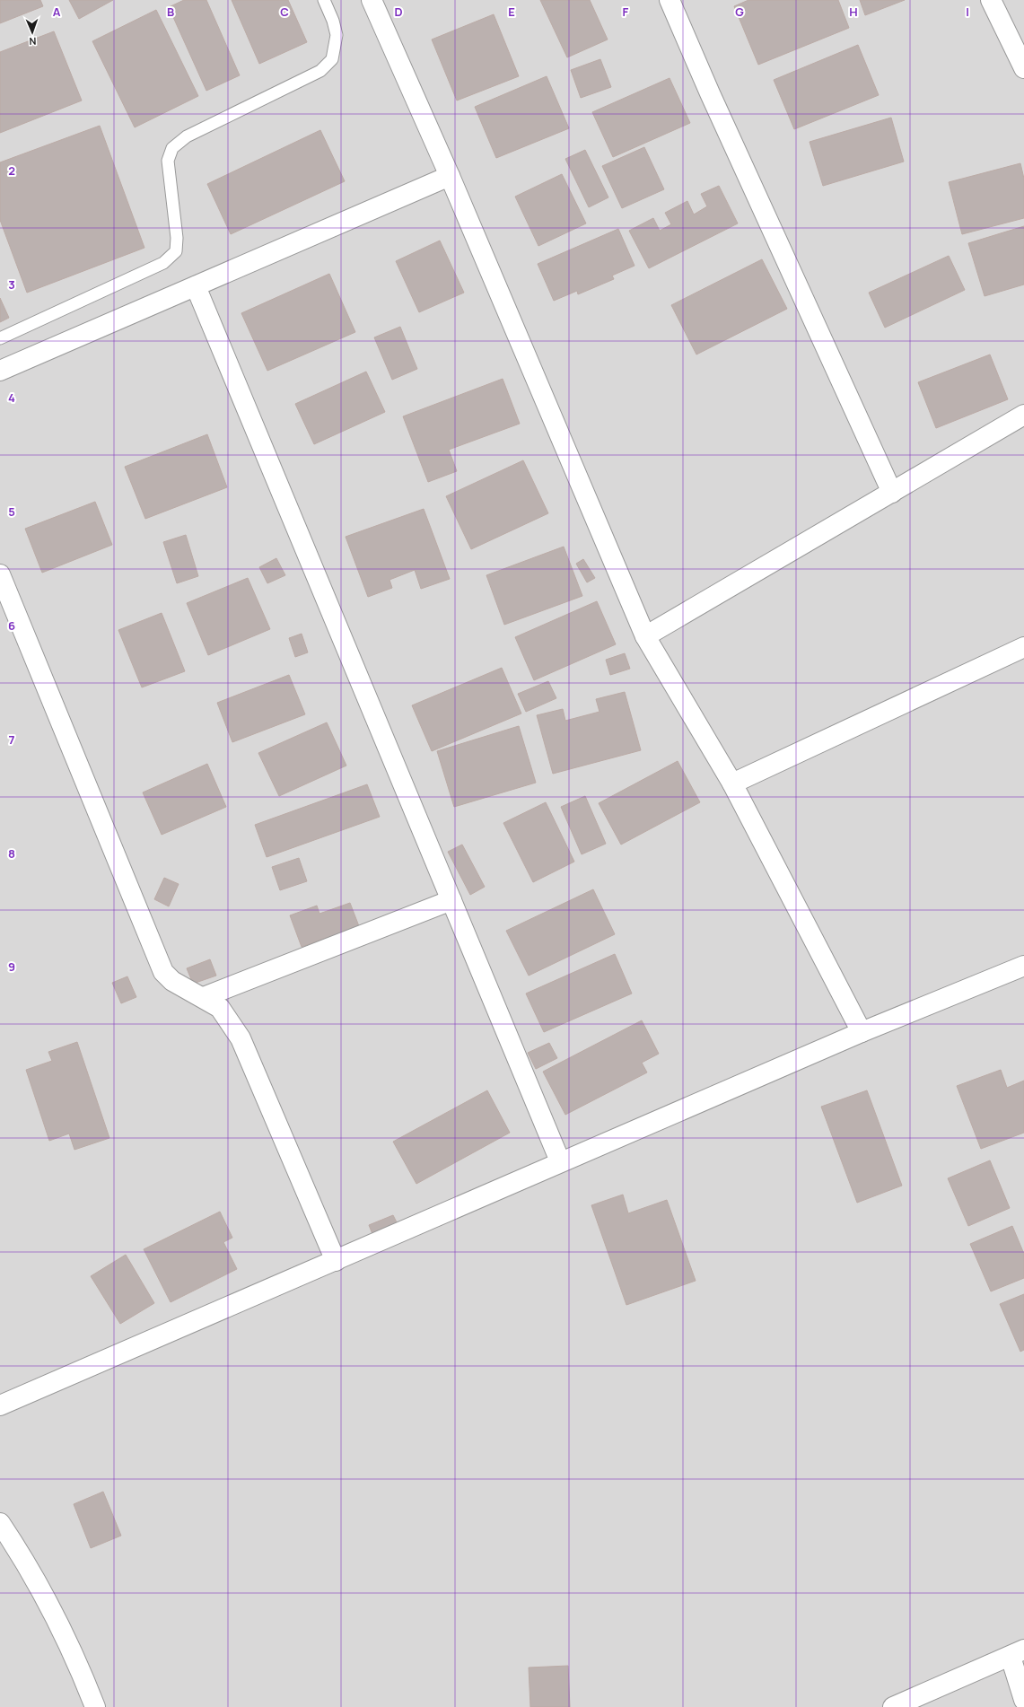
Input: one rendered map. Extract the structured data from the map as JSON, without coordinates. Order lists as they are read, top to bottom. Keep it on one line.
{"north":"bottom","grid":{"columns":["A","B","C","D","E","F","G","H","I"],"rows":["2","3","4","5","6","7","8","9"]}}
